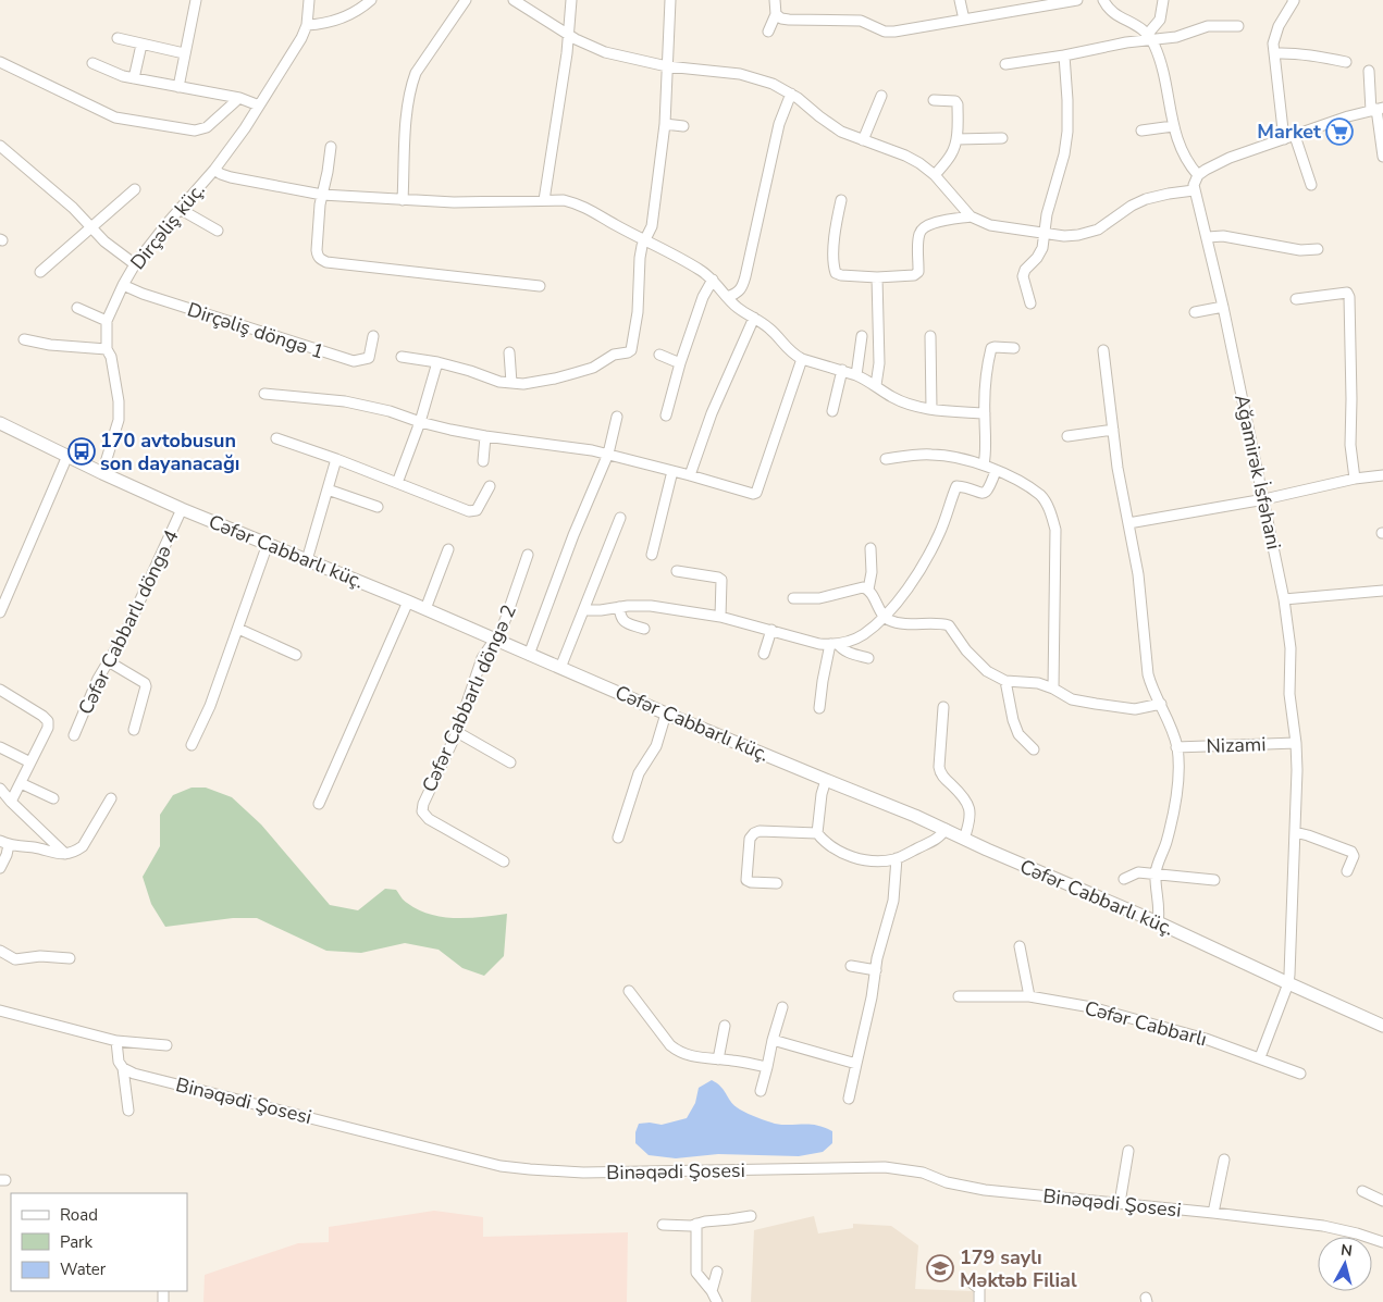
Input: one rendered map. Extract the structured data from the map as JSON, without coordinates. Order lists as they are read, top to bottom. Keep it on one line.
{"streets":{"street":["Dirçəliş küç.","Dirçəliş döngə 1","Ağamirək İsfəhani","Cəfər Cabbarlı küç.","Cəfər Cabbarlı döngə 4","Cəfər Cabbarlı döngə 2","Nizami","Cəfər Cabbarlı","Binəqədi Şosesi"]},"crossings":[["Dirçəliş küç.","Dirçəliş döngə 1"],["Dirçəliş küç.","Cəfər Cabbarlı küç."],["Ağamirək İsfəhani","Cəfər Cabbarlı küç."],["Ağamirək İsfəhani","Nizami"],["Cəfər Cabbarlı küç.","Cəfər Cabbarlı döngə 4"],["Cəfər Cabbarlı küç.","Cəfər Cabbarlı döngə 2"]],"places":{"supermarket":["Market"],"bus stop":["170 avtobusun son dayanacağı"],"school or university":["179 saylı Məktəb Filial"]},"legend":["Road","Park","Water"],"north":"top"}
